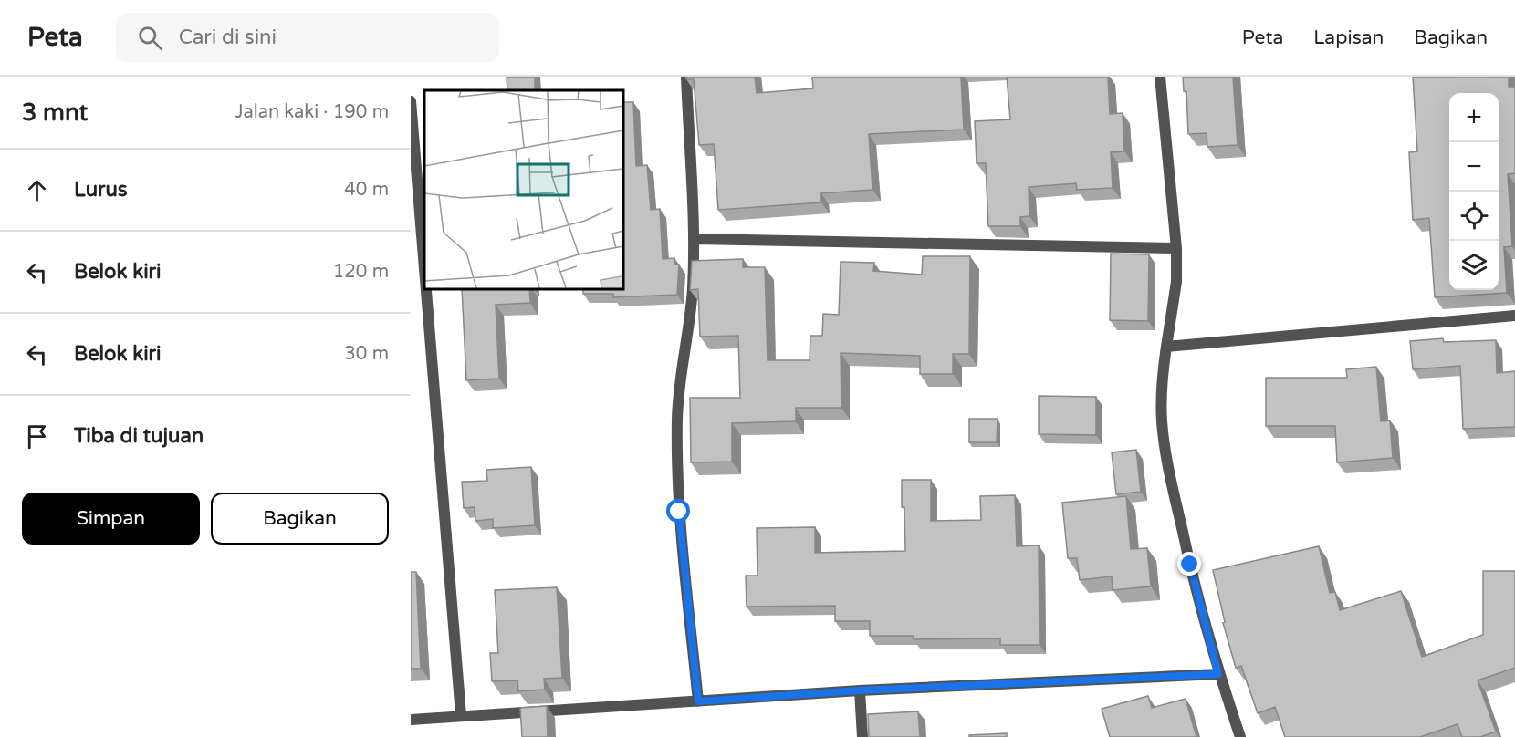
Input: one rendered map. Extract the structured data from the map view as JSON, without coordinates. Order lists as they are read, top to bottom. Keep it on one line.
{"page":{"header":"Peta","search":"Cari di sini","nav":["Peta","Lapisan","Bagikan"],"heading":["3 mnt","Jalan kaki · 190 m"],"map_buttons":["+","−"],"list":[["Lurus","40 m"],["Belok kiri","120 m"],["Belok kiri","30 m"],"Tiba di tujuan"],"buttons":["Simpan","Bagikan"]}}
